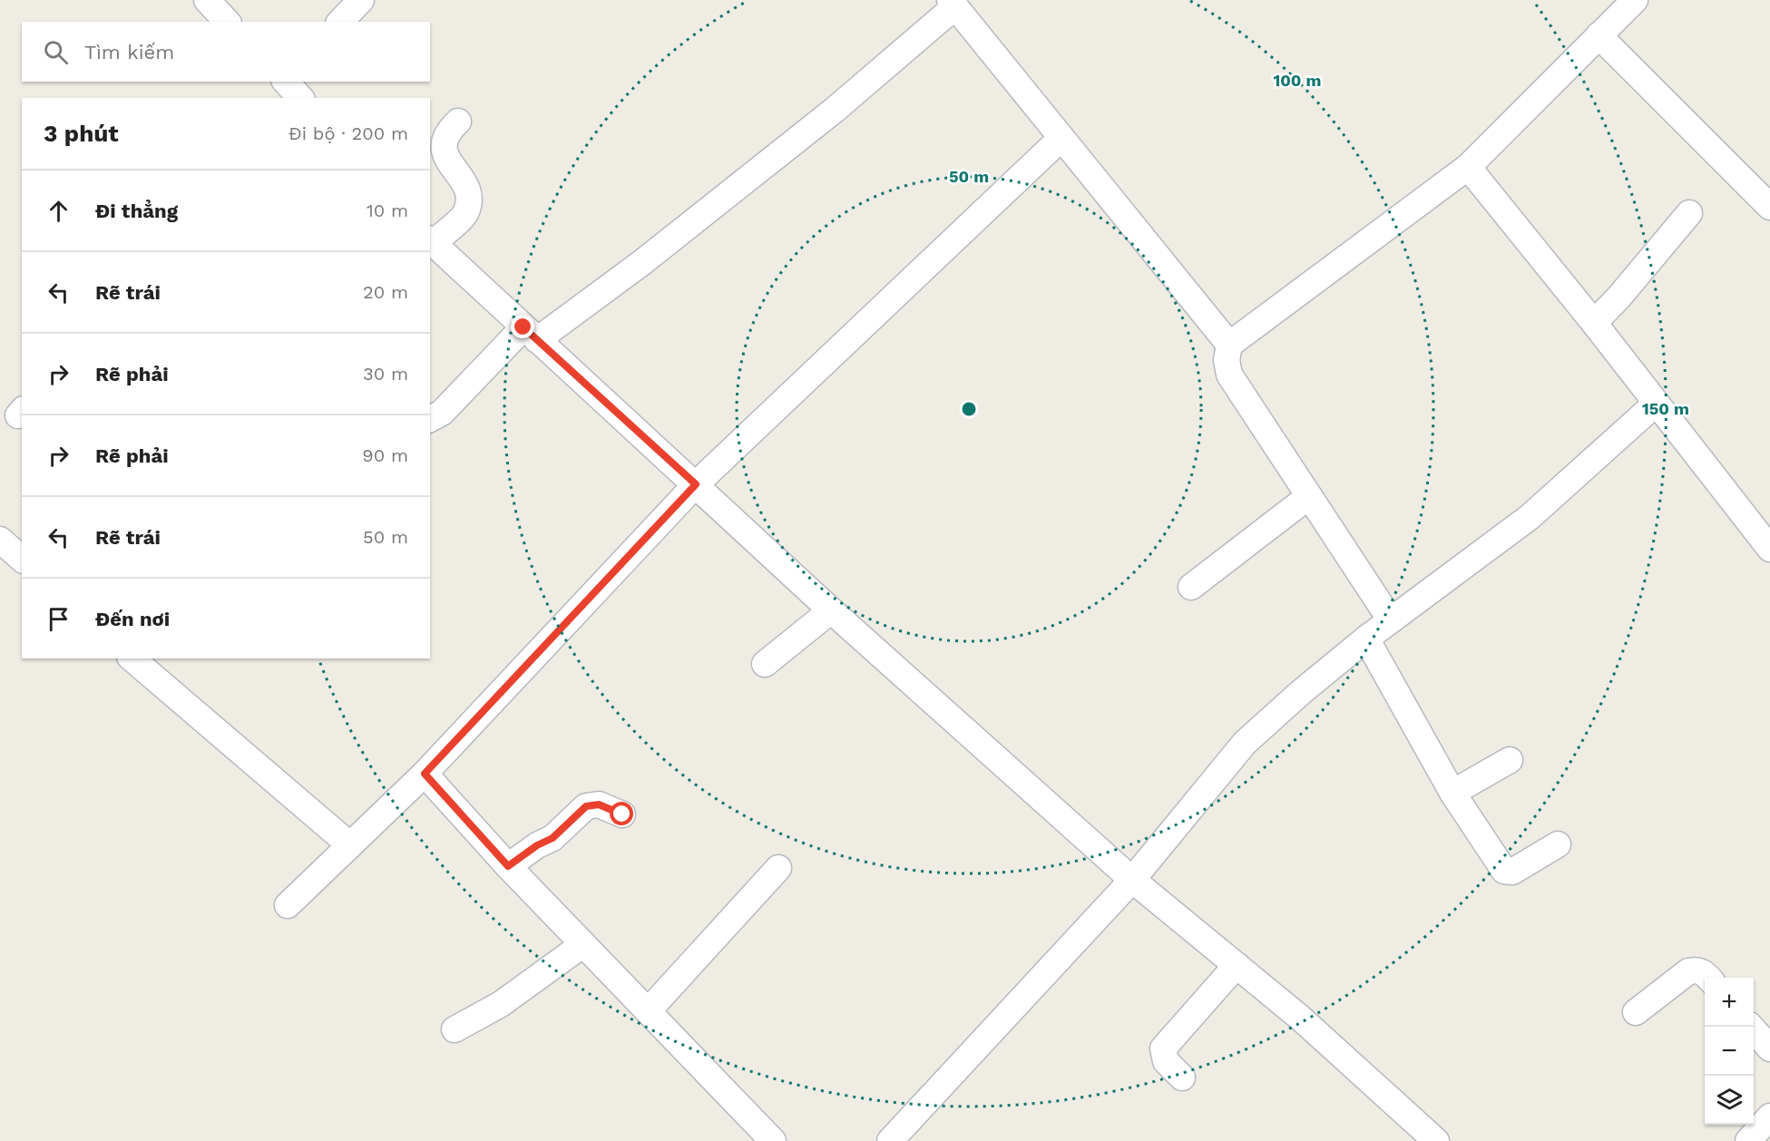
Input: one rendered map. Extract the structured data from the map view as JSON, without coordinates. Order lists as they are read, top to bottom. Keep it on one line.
{"page":{"search":"Tìm kiếm","heading":["3 phút","Đi bộ · 200 m"],"list":[["Đi thẳng","10 m"],["Rẽ trái","20 m"],["Rẽ phải","30 m"],["Rẽ phải","90 m"],["Rẽ trái","50 m"],"Đến nơi"],"map_buttons":["+","−"]},"rings":["100 m","50 m","150 m"]}
